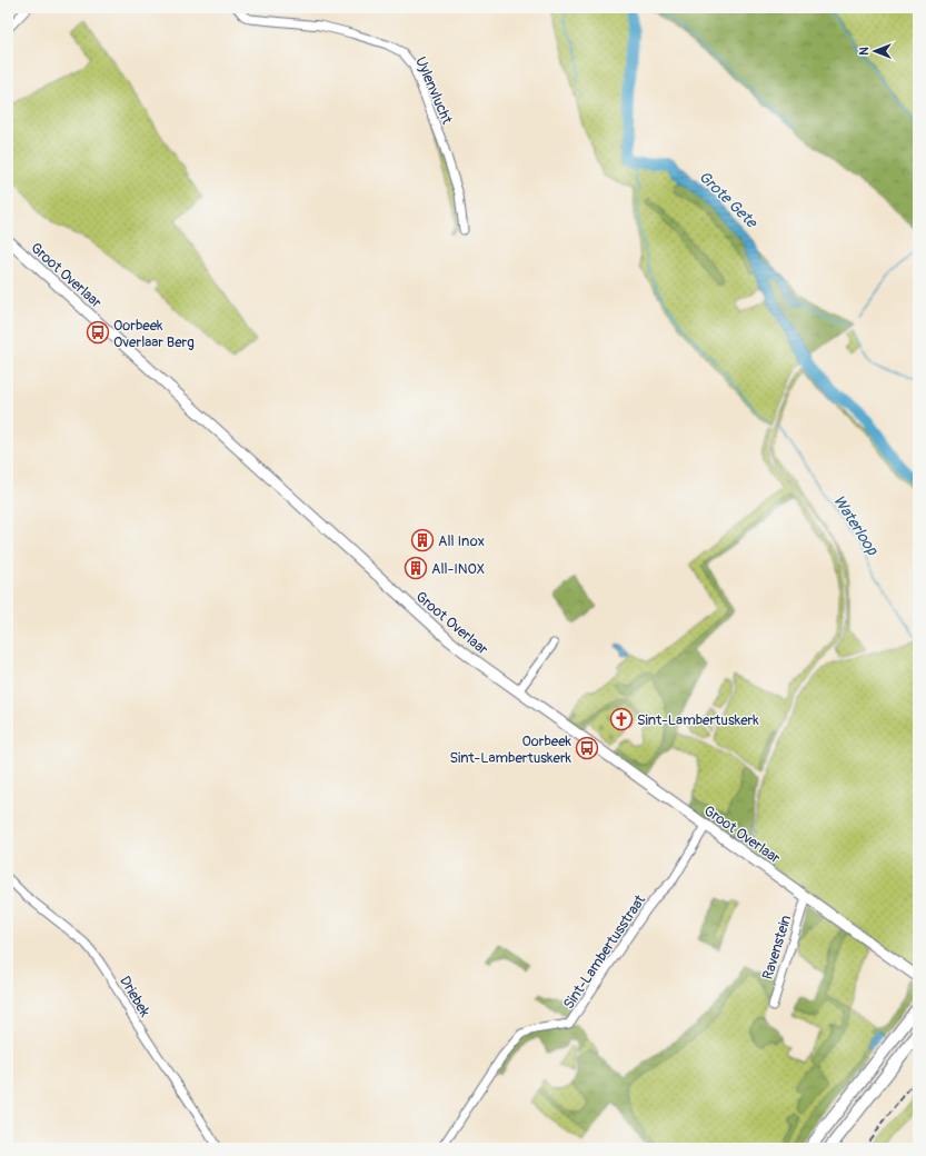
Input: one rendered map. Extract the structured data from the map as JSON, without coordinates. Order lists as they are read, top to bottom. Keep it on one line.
{"streets":{"main road":["Groot Overlaar"],"street":["Uylenvlucht","Ravenstein","Sint-Lambertusstraat","Driebek"]},"crossings":[["Groot Overlaar","Ravenstein"],["Groot Overlaar","Sint-Lambertusstraat"]],"water":["Grote Gete","Waterloop"],"places":{"bus stop":["Oorbeek Overlaar Berg","Oorbeek Sint-Lambertuskerk"],"building":["All Inox","All-INOX"],"church":["Sint-Lambertuskerk"]},"north":"left"}
